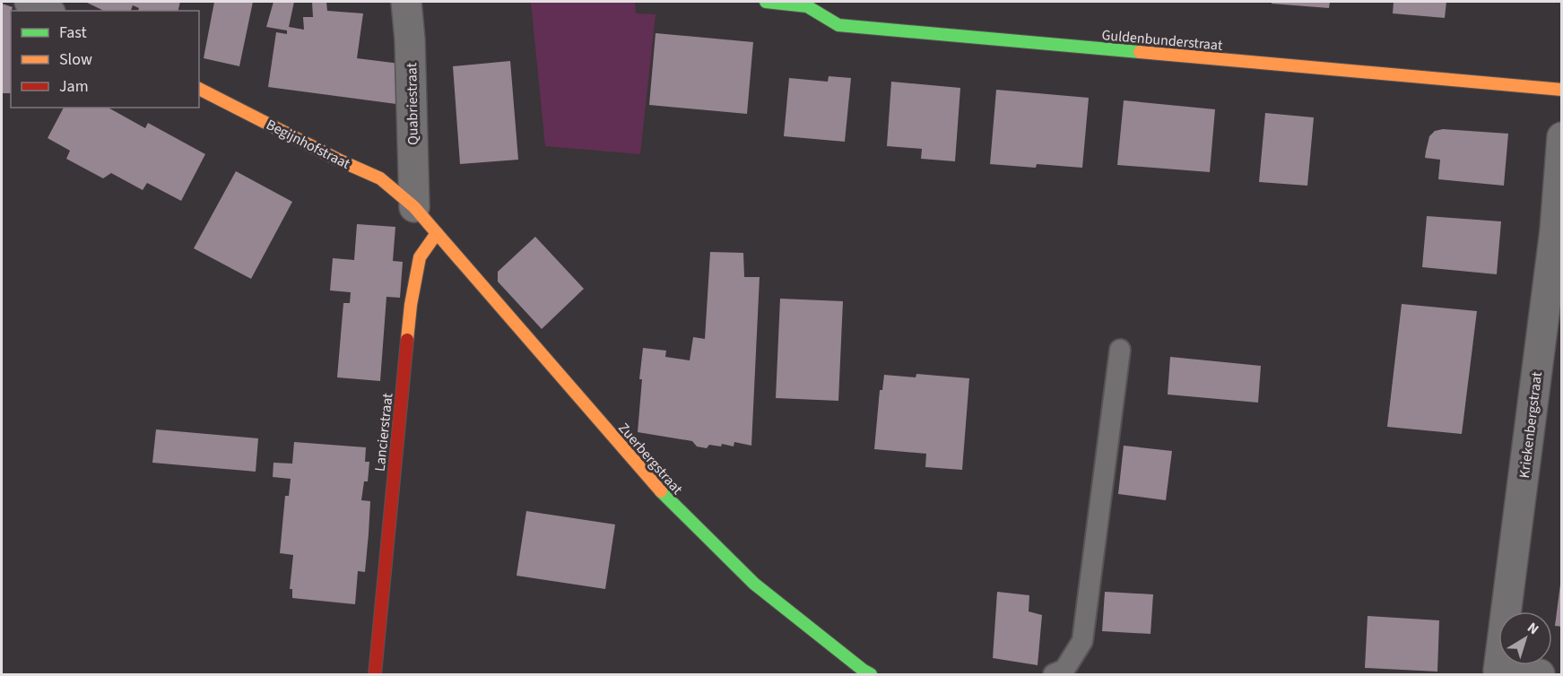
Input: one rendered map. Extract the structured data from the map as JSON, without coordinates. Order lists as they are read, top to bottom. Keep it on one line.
{"streets":{"street":["Guldenbunderstraat","Quabriestraat","Begijnhofstraat","Kriekenbergstraat","Lancierstraat","Zuerbergstraat"]},"crossings":[["Quabriestraat","Begijnhofstraat"],["Lancierstraat","Zuerbergstraat"]],"legend":["Fast","Slow","Jam"],"north":"top right"}
